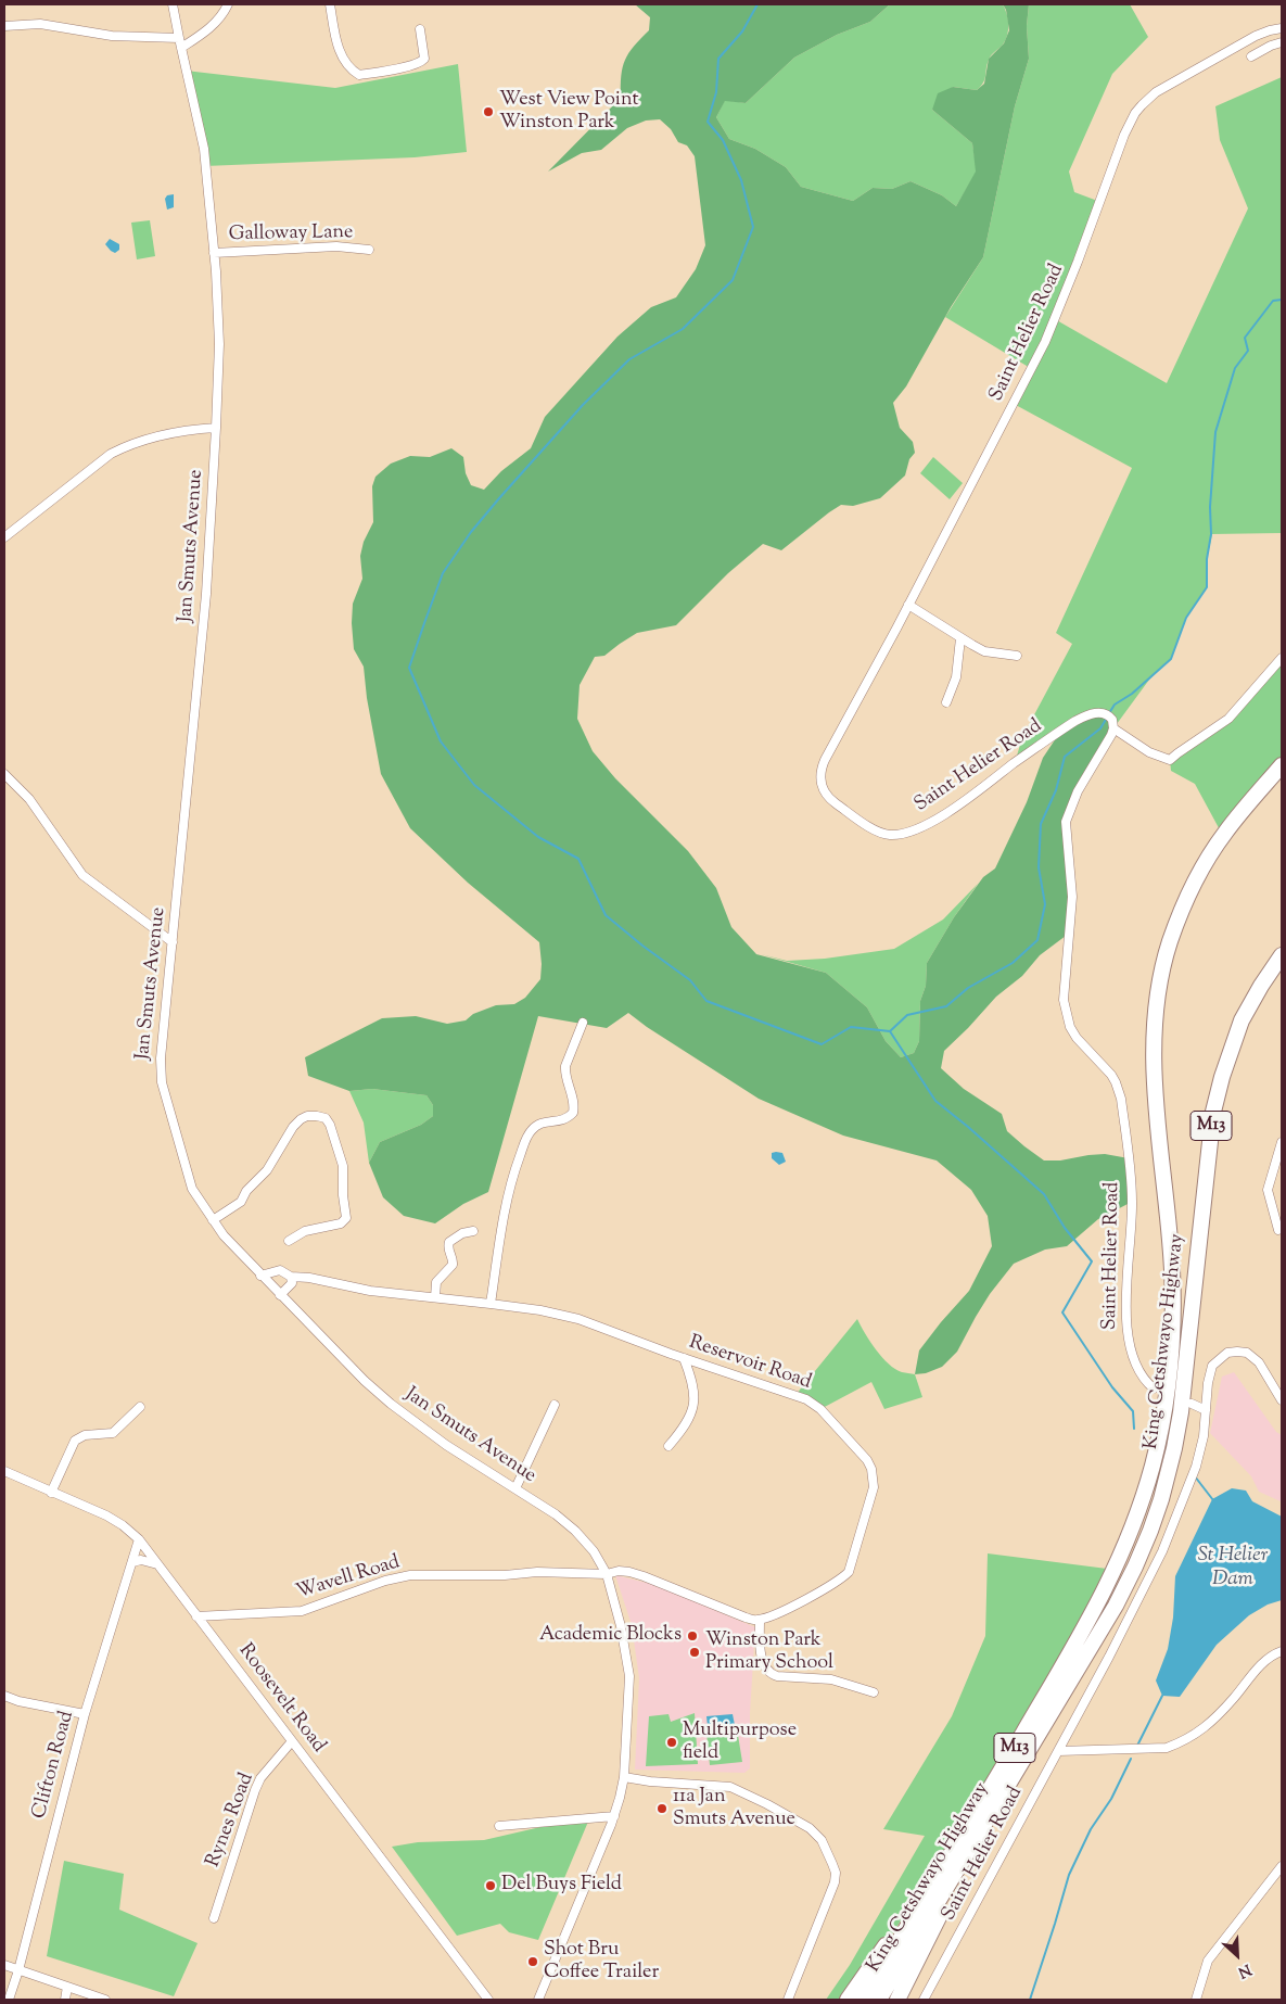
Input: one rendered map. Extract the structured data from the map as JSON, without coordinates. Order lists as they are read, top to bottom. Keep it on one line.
{"streets":{"highway":["M13","King Cetshwayo Highway"],"street":["Galloway Lane","Saint Helier Road","Jan Smuts Avenue","Reservoir Road","Wavell Road","Roosevelt Road","Clifton Road","Rynes Road"]},"crossings":[["Galloway Lane","Jan Smuts Avenue"],["Jan Smuts Avenue","Reservoir Road"],["Jan Smuts Avenue","Wavell Road"],["Wavell Road","Roosevelt Road"],["Roosevelt Road","Clifton Road"],["Roosevelt Road","Rynes Road"]],"water":["St Helier Dam"],"places":["West View Point Winston Park","Academic Blocks","Winston Park Primary School","Multipurpose field","11a Jan Smuts Avenue","Del Buys Field","Shot Bru Coffee Trailer"],"north":"bottom right"}
